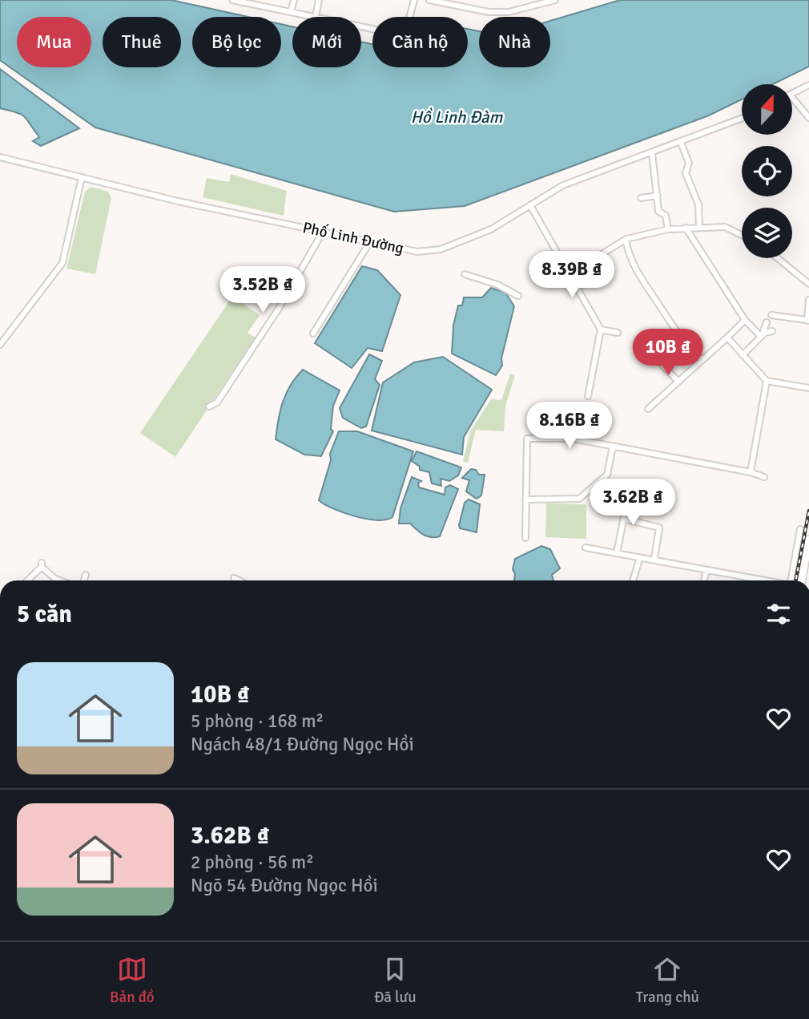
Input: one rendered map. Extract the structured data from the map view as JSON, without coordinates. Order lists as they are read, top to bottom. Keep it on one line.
{"streets":{"street":["Phố Linh Đường"]},"water":["Hồ Linh Đàm"],"north":"top","page":{"chip":["Mua","Thuê","Bộ lọc","Mới","Căn hộ","Nhà"],"price":["8.39B ₫","3.52B ₫","10B ₫","8.16B ₫","3.62B ₫"],"heading":"5 căn","list":[{"name":"10B ₫","note":"5 phòng · 168 m² · Ngách 48/1 Đường Ngọc Hồi"},{"name":"3.62B ₫","note":"2 phòng · 56 m² · Ngõ 54 Đường Ngọc Hồi"}],"tabs":["Bản đồ","Đã lưu","Trang chủ"]}}
